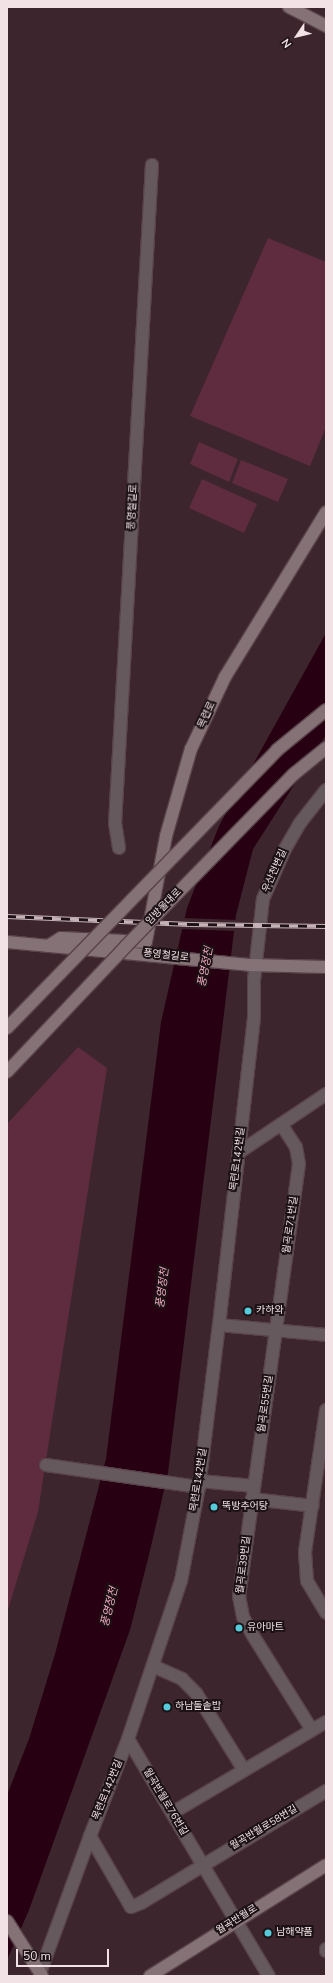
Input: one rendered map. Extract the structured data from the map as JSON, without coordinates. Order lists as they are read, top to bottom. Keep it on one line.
{"streets":{"street":["풍영철길로","목련로","우산천변길","임방울대로","목련로142번길","월곡로71번길","월곡로55번길","월곡로39번길","월곡반월로76번길","월곡반월로58번길","월곡반월로"]},"crossings":[["풍영철길로","목련로"],["풍영철길로","우산천변길"],["풍영철길로","목련로142번길"],["우산천변길","목련로142번길"],["목련로142번길","월곡반월로76번길"],["월곡로71번길","월곡로55번길"],["월곡로55번길","월곡로39번길"],["월곡반월로76번길","월곡반월로58번길"],["월곡반월로76번길","월곡반월로"]],"water":["풍영정천"],"places":["카하와","뚝방추어탕","유아마트","하남돌솥밥","남해약품"],"scale_bar":"50 m","north":"bottom left"}
